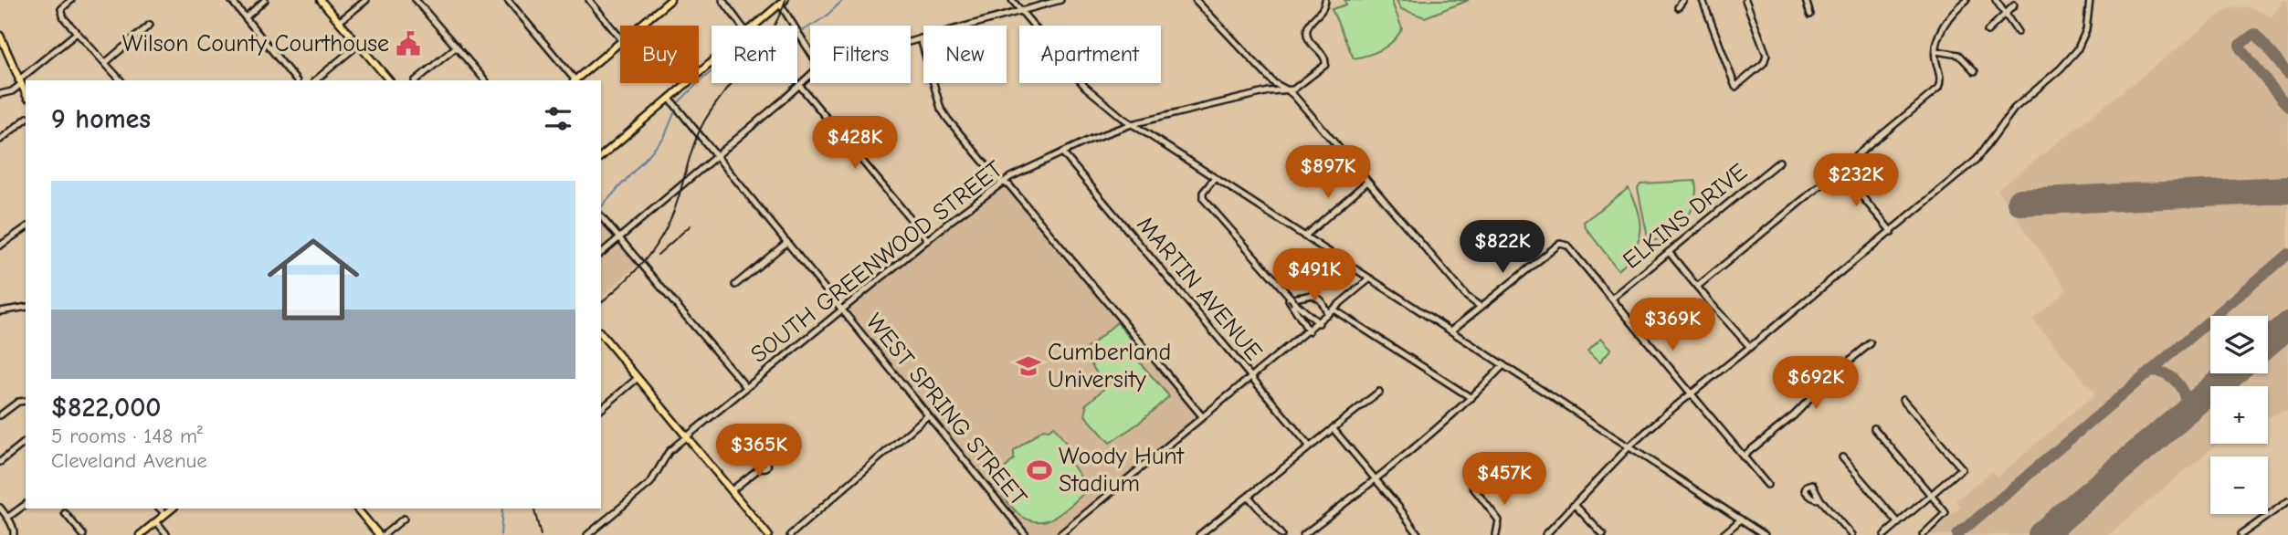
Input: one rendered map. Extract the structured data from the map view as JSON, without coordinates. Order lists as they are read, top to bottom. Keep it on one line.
{"streets":{"street":["ELKINS DRIVE","SOUTH GREENWOOD STREET","MARTIN AVENUE","WEST SPRING STREET"]},"crossings":[["SOUTH GREENWOOD STREET","MARTIN AVENUE"],["SOUTH GREENWOOD STREET","WEST SPRING STREET"]],"places":{"public building":["Wilson County Courthouse"],"school or university":["Cumberland University"],"sports":["Woody Hunt Stadium"]},"page":{"chip":["Buy","Rent","Filters","New","Apartment"],"heading":"9 homes","price":["$428K","$897K","$232K","$822K","$491K","$369K","$692K","$365K","$457K"],"list":[{"name":"$822,000","note":"5 rooms · 148 m² · Cleveland Avenue"}],"map_buttons":["+","−"]}}
